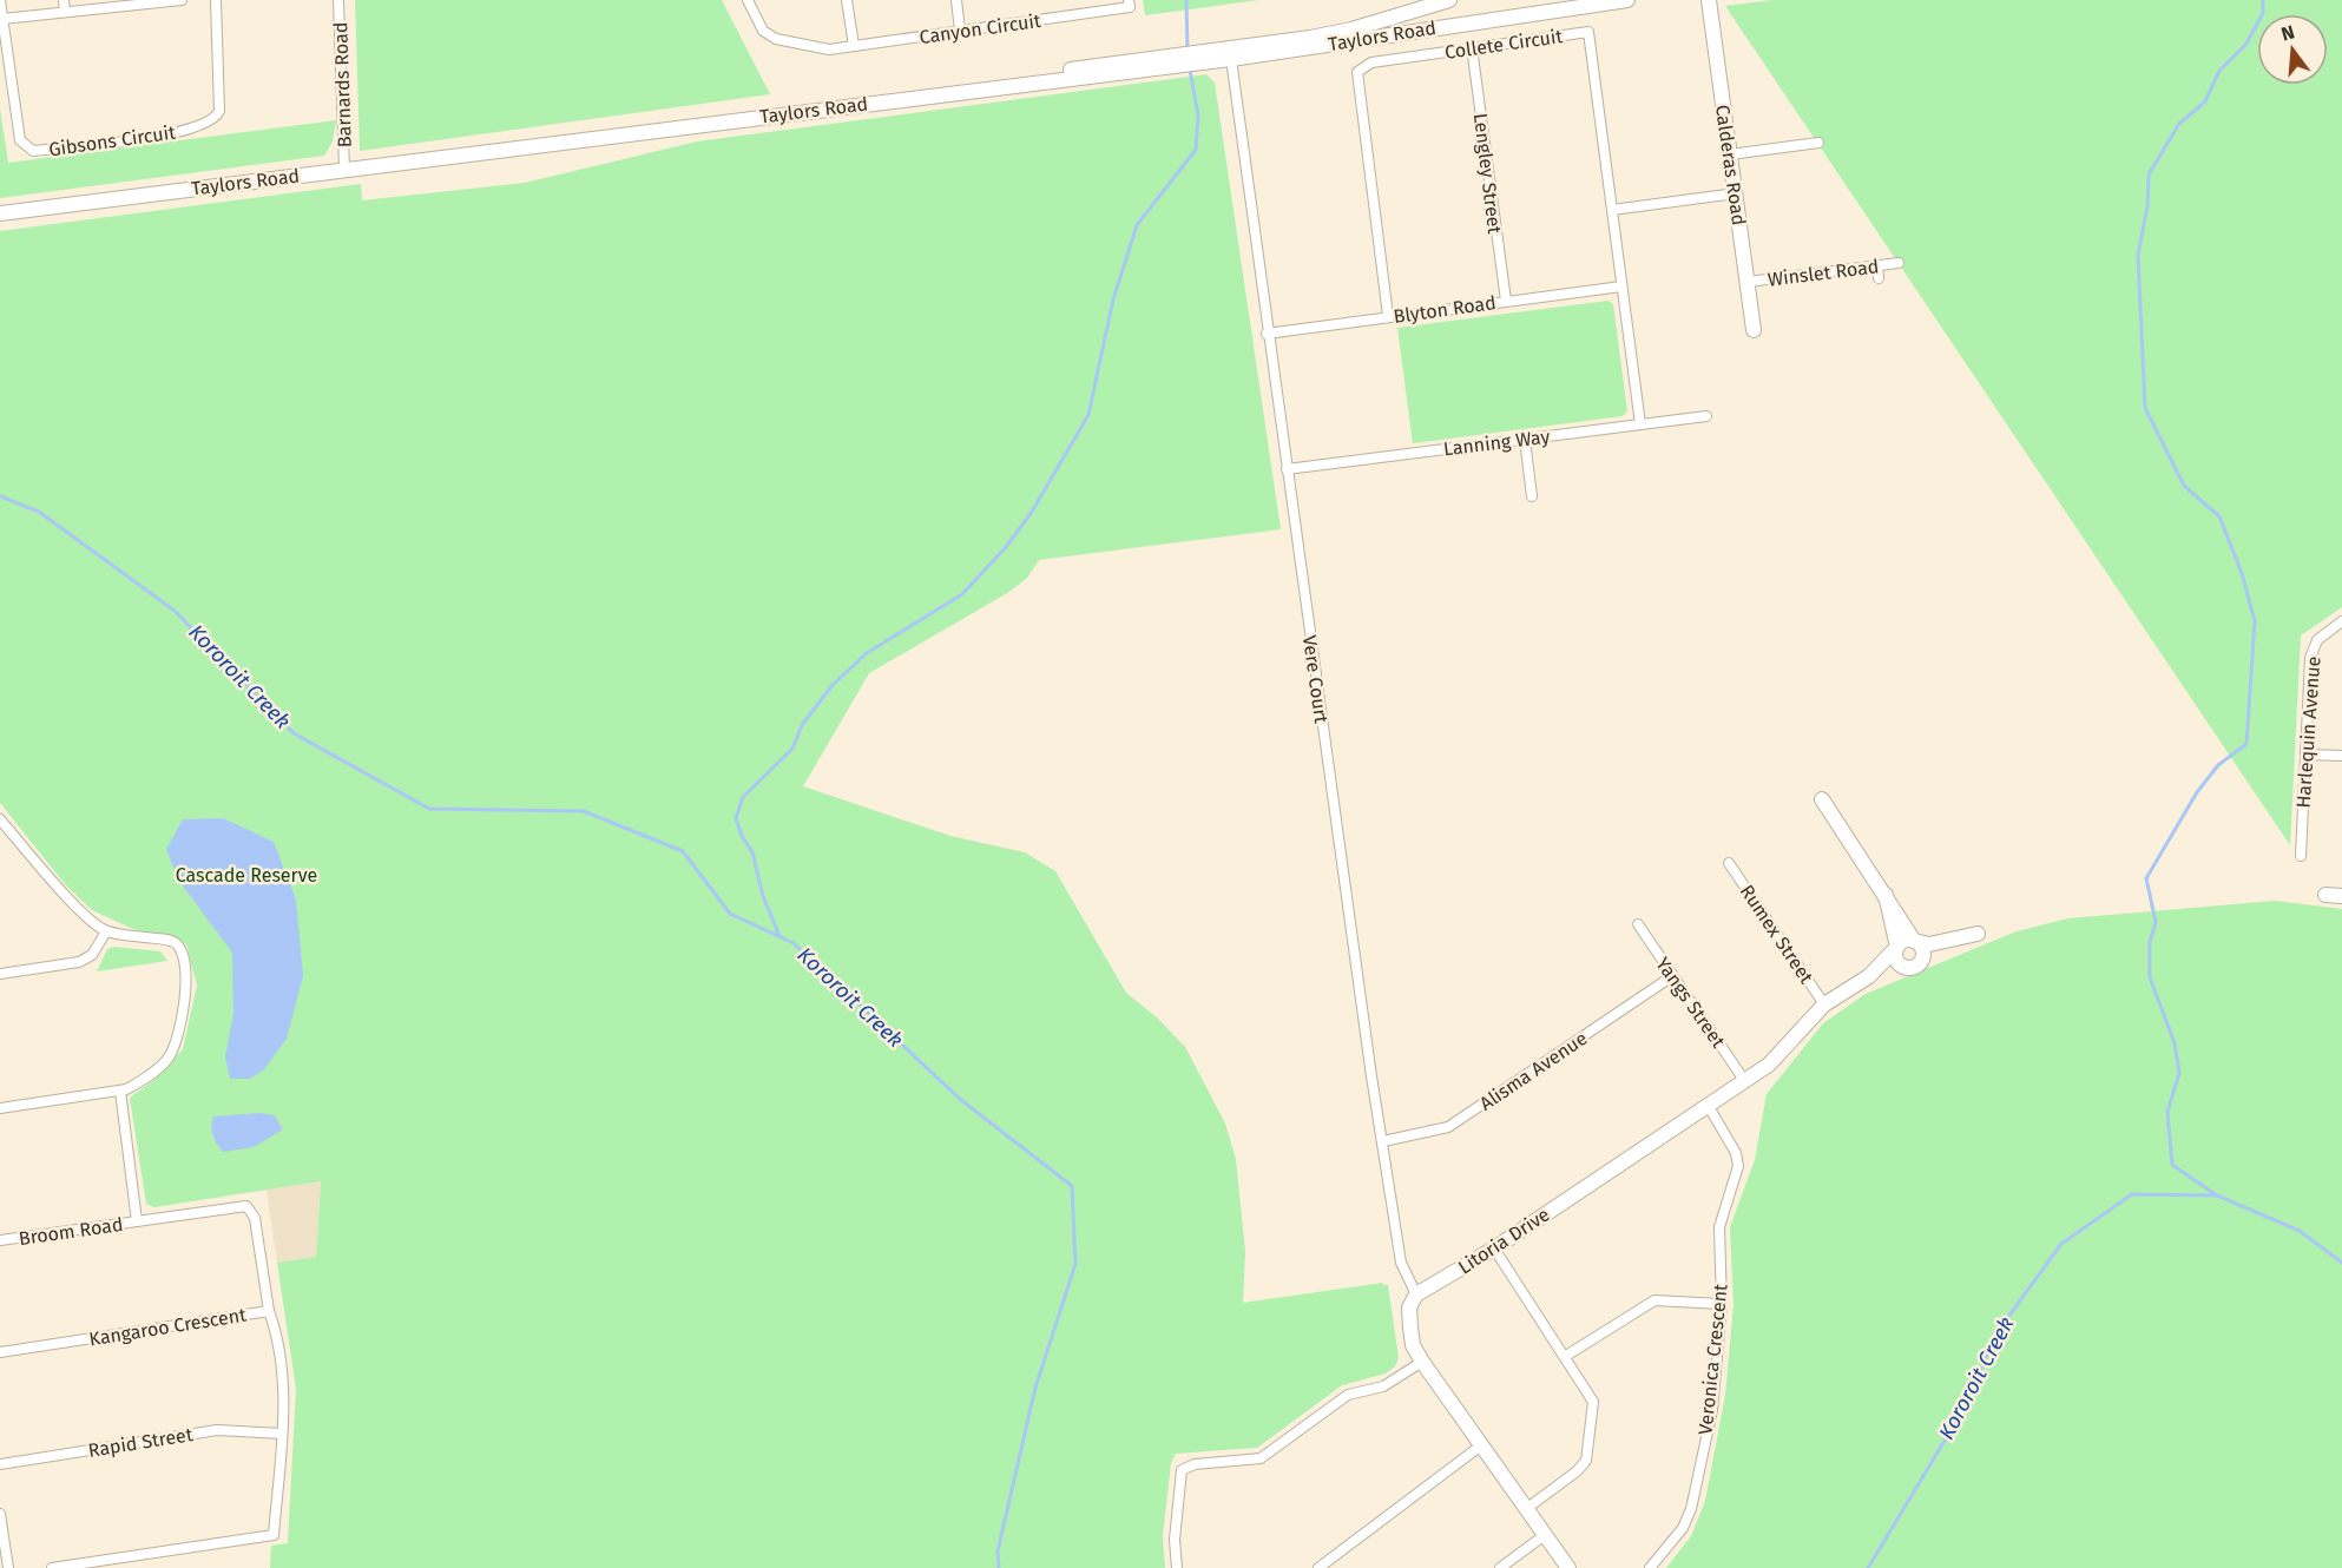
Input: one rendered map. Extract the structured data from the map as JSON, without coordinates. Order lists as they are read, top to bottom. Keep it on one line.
{"streets":{"street":["Canyon Circuit","Taylors Road","Collete Circuit","Barnards Road","Gibsons Circuit","Calderas Road","Lengley Street","Winslet Road","Blyton Road","Lanning Way","Vere Court","Harlequin Avenue","Rumex Street","Yangs Street","Alisma Avenue","Broom Road","Litoria Drive","Kangaroo Crescent","Veronica Crescent","Rapid Street"]},"crossings":[["Taylors Road","Barnards Road"],["Taylors Road","Vere Court"],["Collete Circuit","Lengley Street"],["Collete Circuit","Blyton Road"],["Collete Circuit","Lanning Way"],["Calderas Road","Winslet Road"],["Lengley Street","Blyton Road"],["Blyton Road","Vere Court"],["Lanning Way","Vere Court"],["Vere Court","Alisma Avenue"],["Vere Court","Litoria Drive"],["Rumex Street","Litoria Drive"],["Yangs Street","Alisma Avenue"],["Yangs Street","Litoria Drive"],["Litoria Drive","Veronica Crescent"],["Kangaroo Crescent","Rapid Street"]],"water":["Kororoit Creek"],"parks":["Cascade Reserve"],"north":"top"}
